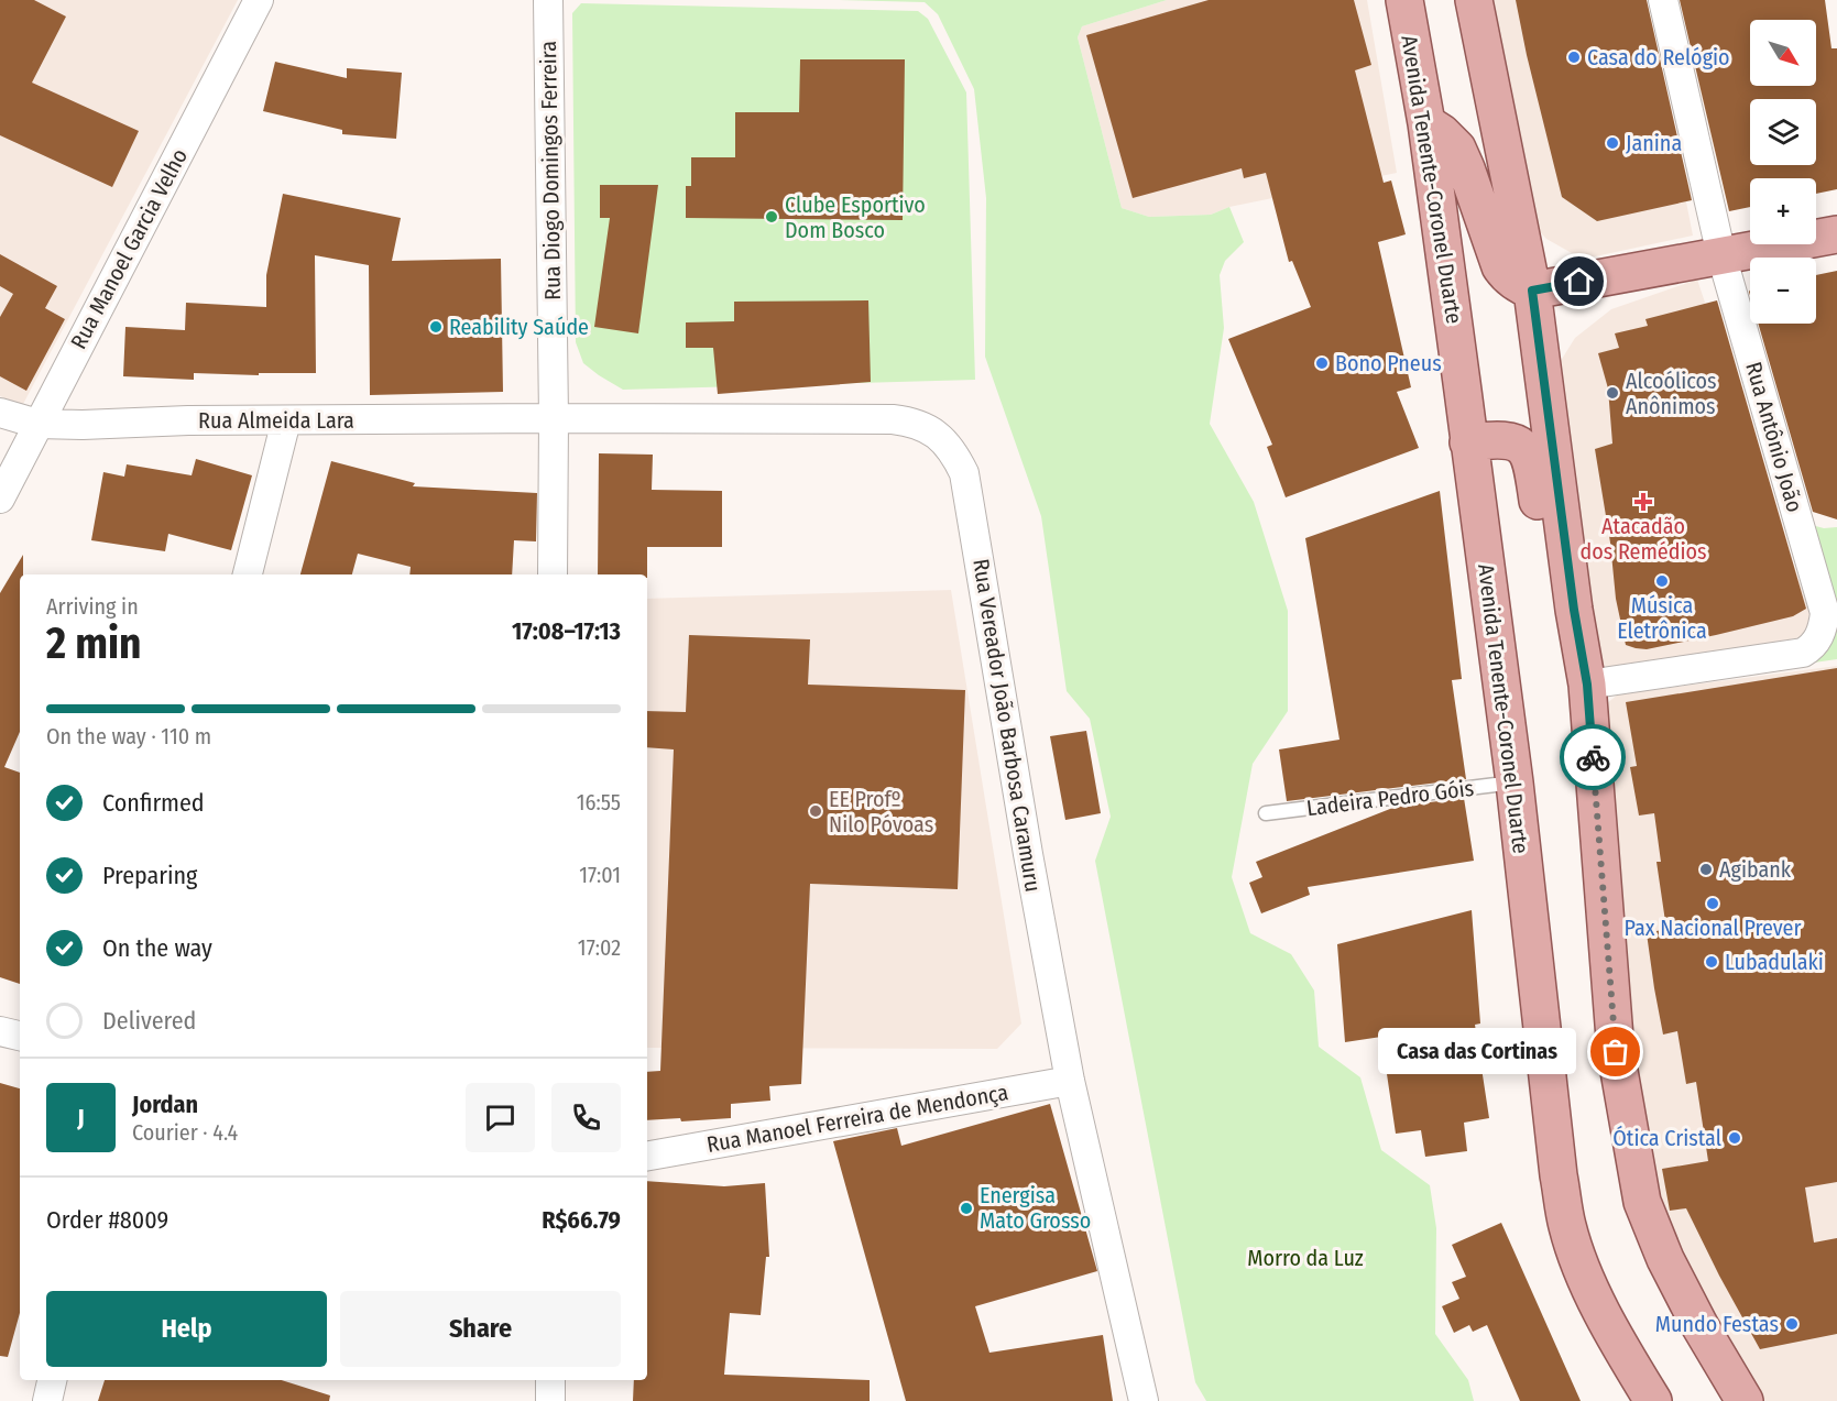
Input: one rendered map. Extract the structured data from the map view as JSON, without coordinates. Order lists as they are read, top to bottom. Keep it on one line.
{"streets":{"main road":["Avenida Tenente-Coronel Duarte"],"street":["Rua Diogo Domingos Ferreira","Rua Manoel Garcia Velho","Rua Almeida Lara","Rua Antônio João","Rua Vereador João Barbosa Caramuru","Rua Manoel Ferreira de Mendonça"],"lane":["Ladeira Pedro Góis"]},"crossings":[["Rua Diogo Domingos Ferreira","Rua Almeida Lara"],["Rua Diogo Domingos Ferreira","Rua Vereador João Barbosa Caramuru"],["Avenida Tenente-Coronel Duarte","Ladeira Pedro Góis"],["Rua Manoel Garcia Velho","Rua Almeida Lara"],["Rua Almeida Lara","Rua Vereador João Barbosa Caramuru"],["Rua Vereador João Barbosa Caramuru","Rua Manoel Ferreira de Mendonça"]],"parks":["Morro da Luz"],"places":{"other":["Casa do Relógio","Janina","Clube Esportivo Dom Bosco","Reability Saúde","Bono Pneus","Alcoólicos Anônimos","Música Eletrônica","EE Profº Nilo Póvoas","Agibank","Pax Nacional Prever","Lubadulaki","Casa das Cortinas","Ótica Cristal","Energisa Mato Grosso","Mundo Festas"],"health":["Atacadão dos Remédios"]},"north":"bottom right","page":{"map_buttons":["+","−"],"heading":["2 min","Arriving in","17:08–17:13"],"panel":["Jordan","Courier · 4.4","Order #8009","R$66.79"],"bar":"On the way · 110 m","list":[["Confirmed","16:55"],["Preparing","17:01"],["On the way","17:02"],"Delivered"],"bubble":"Casa das Cortinas","round":"J","buttons":["Help","Share"]}}
